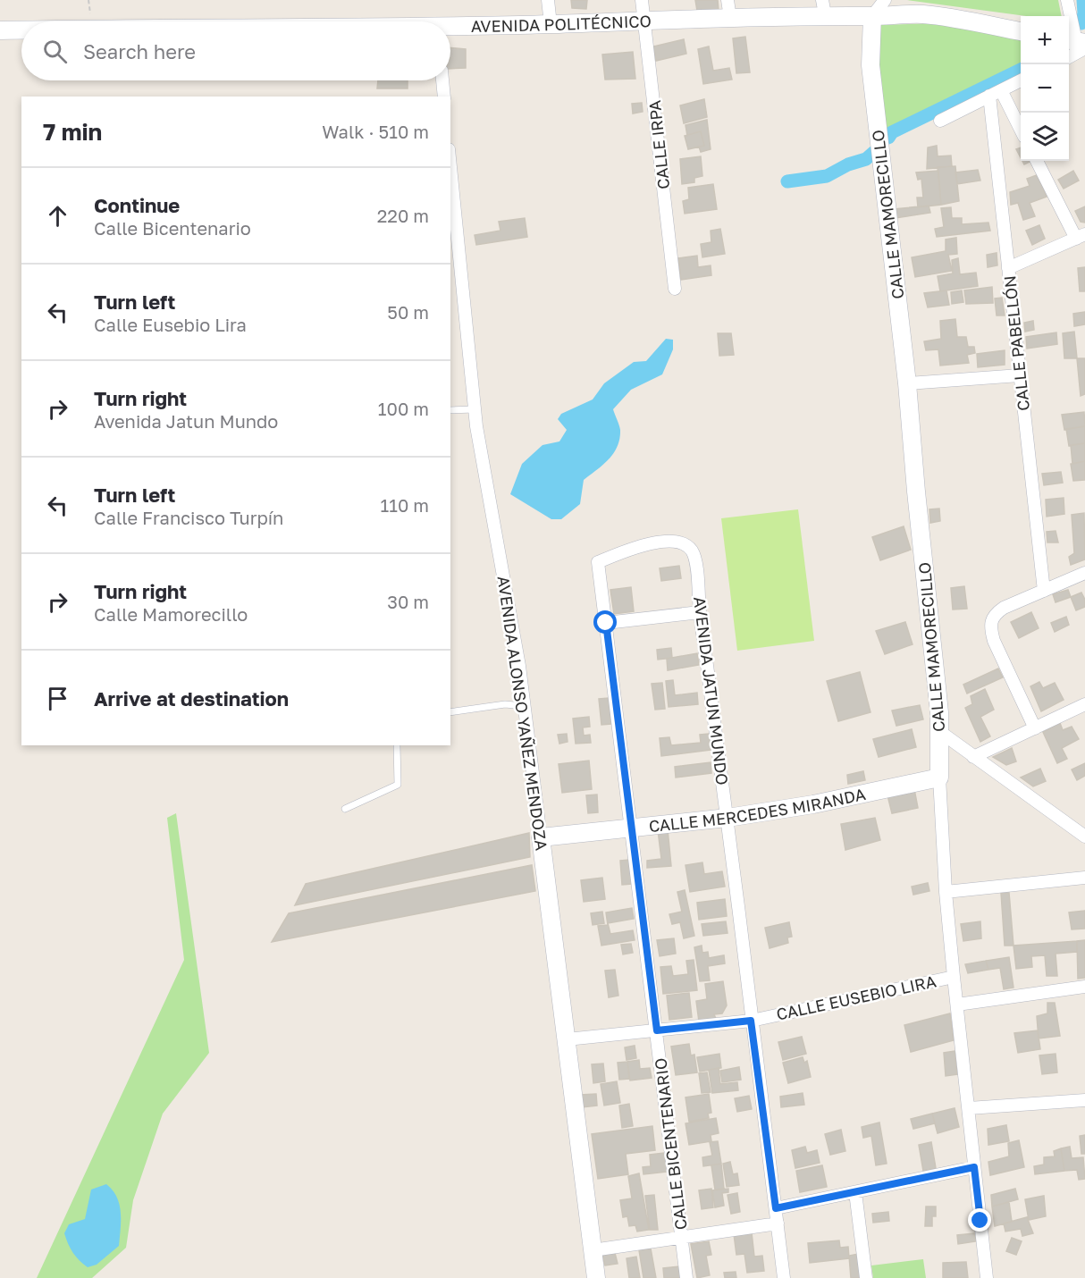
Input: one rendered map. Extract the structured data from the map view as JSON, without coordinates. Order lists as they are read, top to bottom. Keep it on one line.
{"streets":{"street":["AVENIDA POLITÉCNICO","CALLE IRPA","CALLE MAMORECILLO","CALLE PABELLÓN","AVENIDA JATUN MUNDO","AVENIDA ALONSO YAÑEZ MENDOZA","CALLE MERCEDES MIRANDA","CALLE EUSEBIO LIRA","CALLE BICENTENARIO"]},"crossings":[["AVENIDA POLITÉCNICO","CALLE IRPA"],["AVENIDA POLITÉCNICO","CALLE MAMORECILLO"],["CALLE MAMORECILLO","CALLE MERCEDES MIRANDA"],["CALLE MAMORECILLO","CALLE EUSEBIO LIRA"],["AVENIDA JATUN MUNDO","CALLE MERCEDES MIRANDA"],["AVENIDA JATUN MUNDO","CALLE EUSEBIO LIRA"],["AVENIDA JATUN MUNDO","CALLE BICENTENARIO"],["AVENIDA ALONSO YAÑEZ MENDOZA","CALLE MERCEDES MIRANDA"],["AVENIDA ALONSO YAÑEZ MENDOZA","CALLE EUSEBIO LIRA"],["CALLE MERCEDES MIRANDA","CALLE BICENTENARIO"],["CALLE EUSEBIO LIRA","CALLE BICENTENARIO"]],"page":{"map_buttons":["+","−"],"search":"Search here","heading":["7 min","Walk · 510 m"],"list":[["Continue","Calle Bicentenario","220 m"],["Turn left","Calle Eusebio Lira","50 m"],["Turn right","Avenida Jatun Mundo","100 m"],["Turn left","Calle Francisco Turpín","110 m"],["Turn right","Calle Mamorecillo","30 m"],"Arrive at destination"]}}
